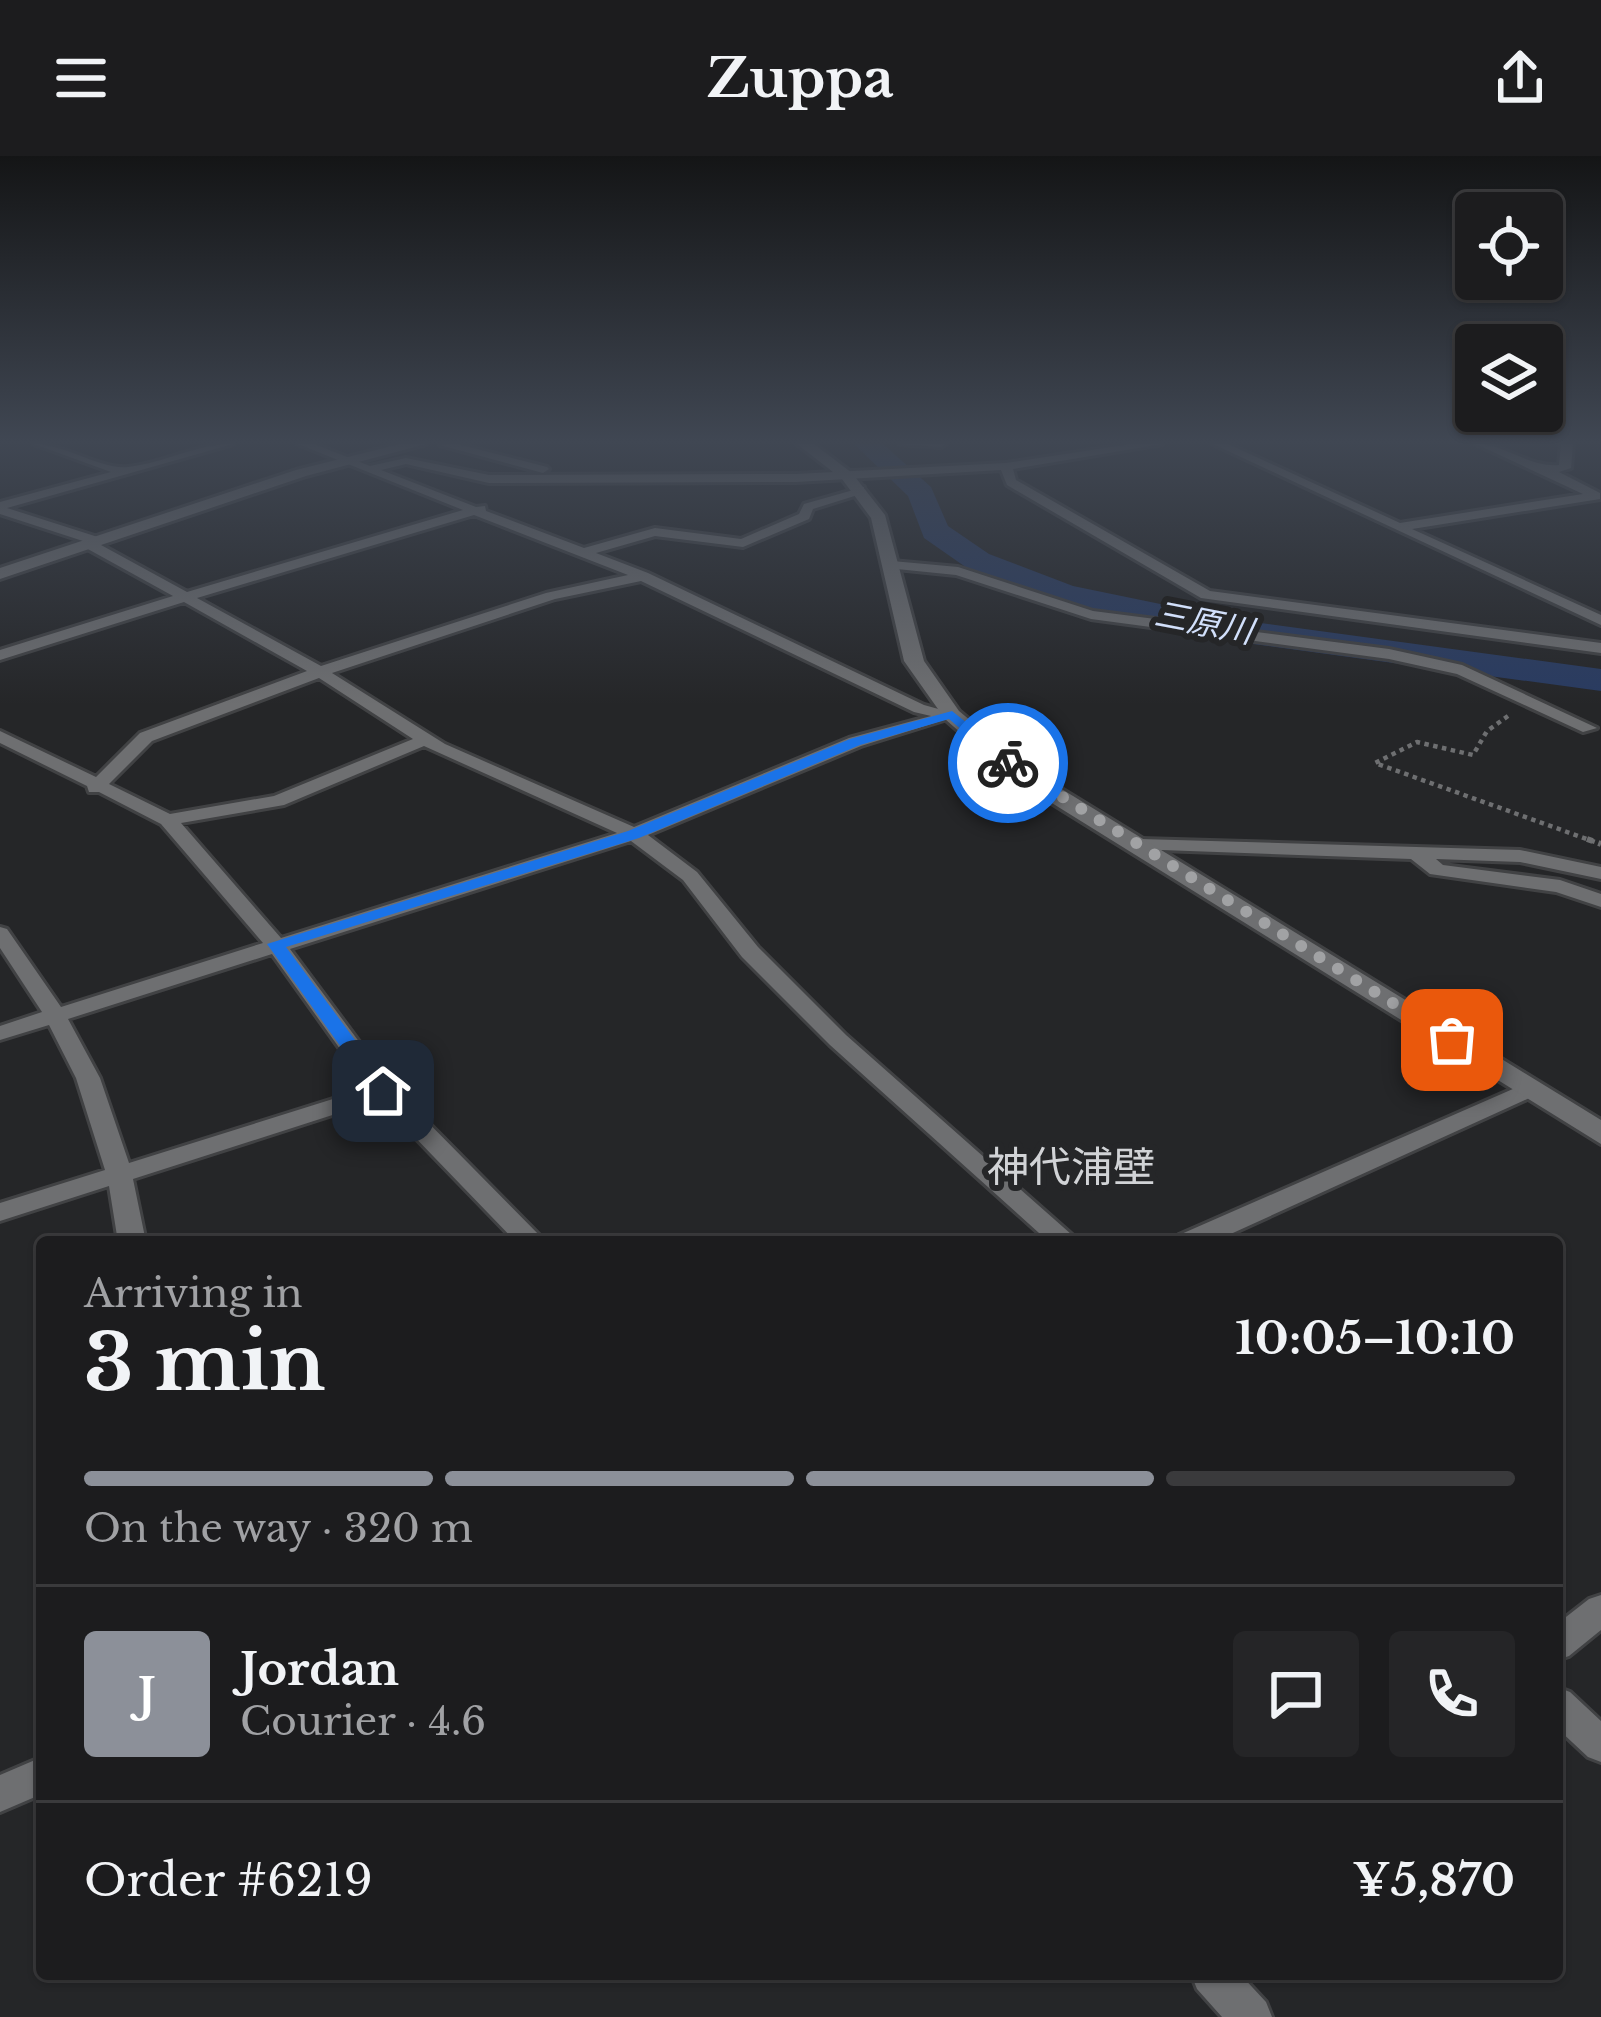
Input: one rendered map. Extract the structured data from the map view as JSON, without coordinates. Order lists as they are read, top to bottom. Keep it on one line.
{"districts":["神代浦壁"],"water":["三原川"],"page":{"header":"Zuppa","heading":["3 min","Arriving in","10:05–10:10"],"panel":["Jordan","Courier · 4.6","Order #6219","¥5,870"],"bar":"On the way · 320 m","round":"J"}}
